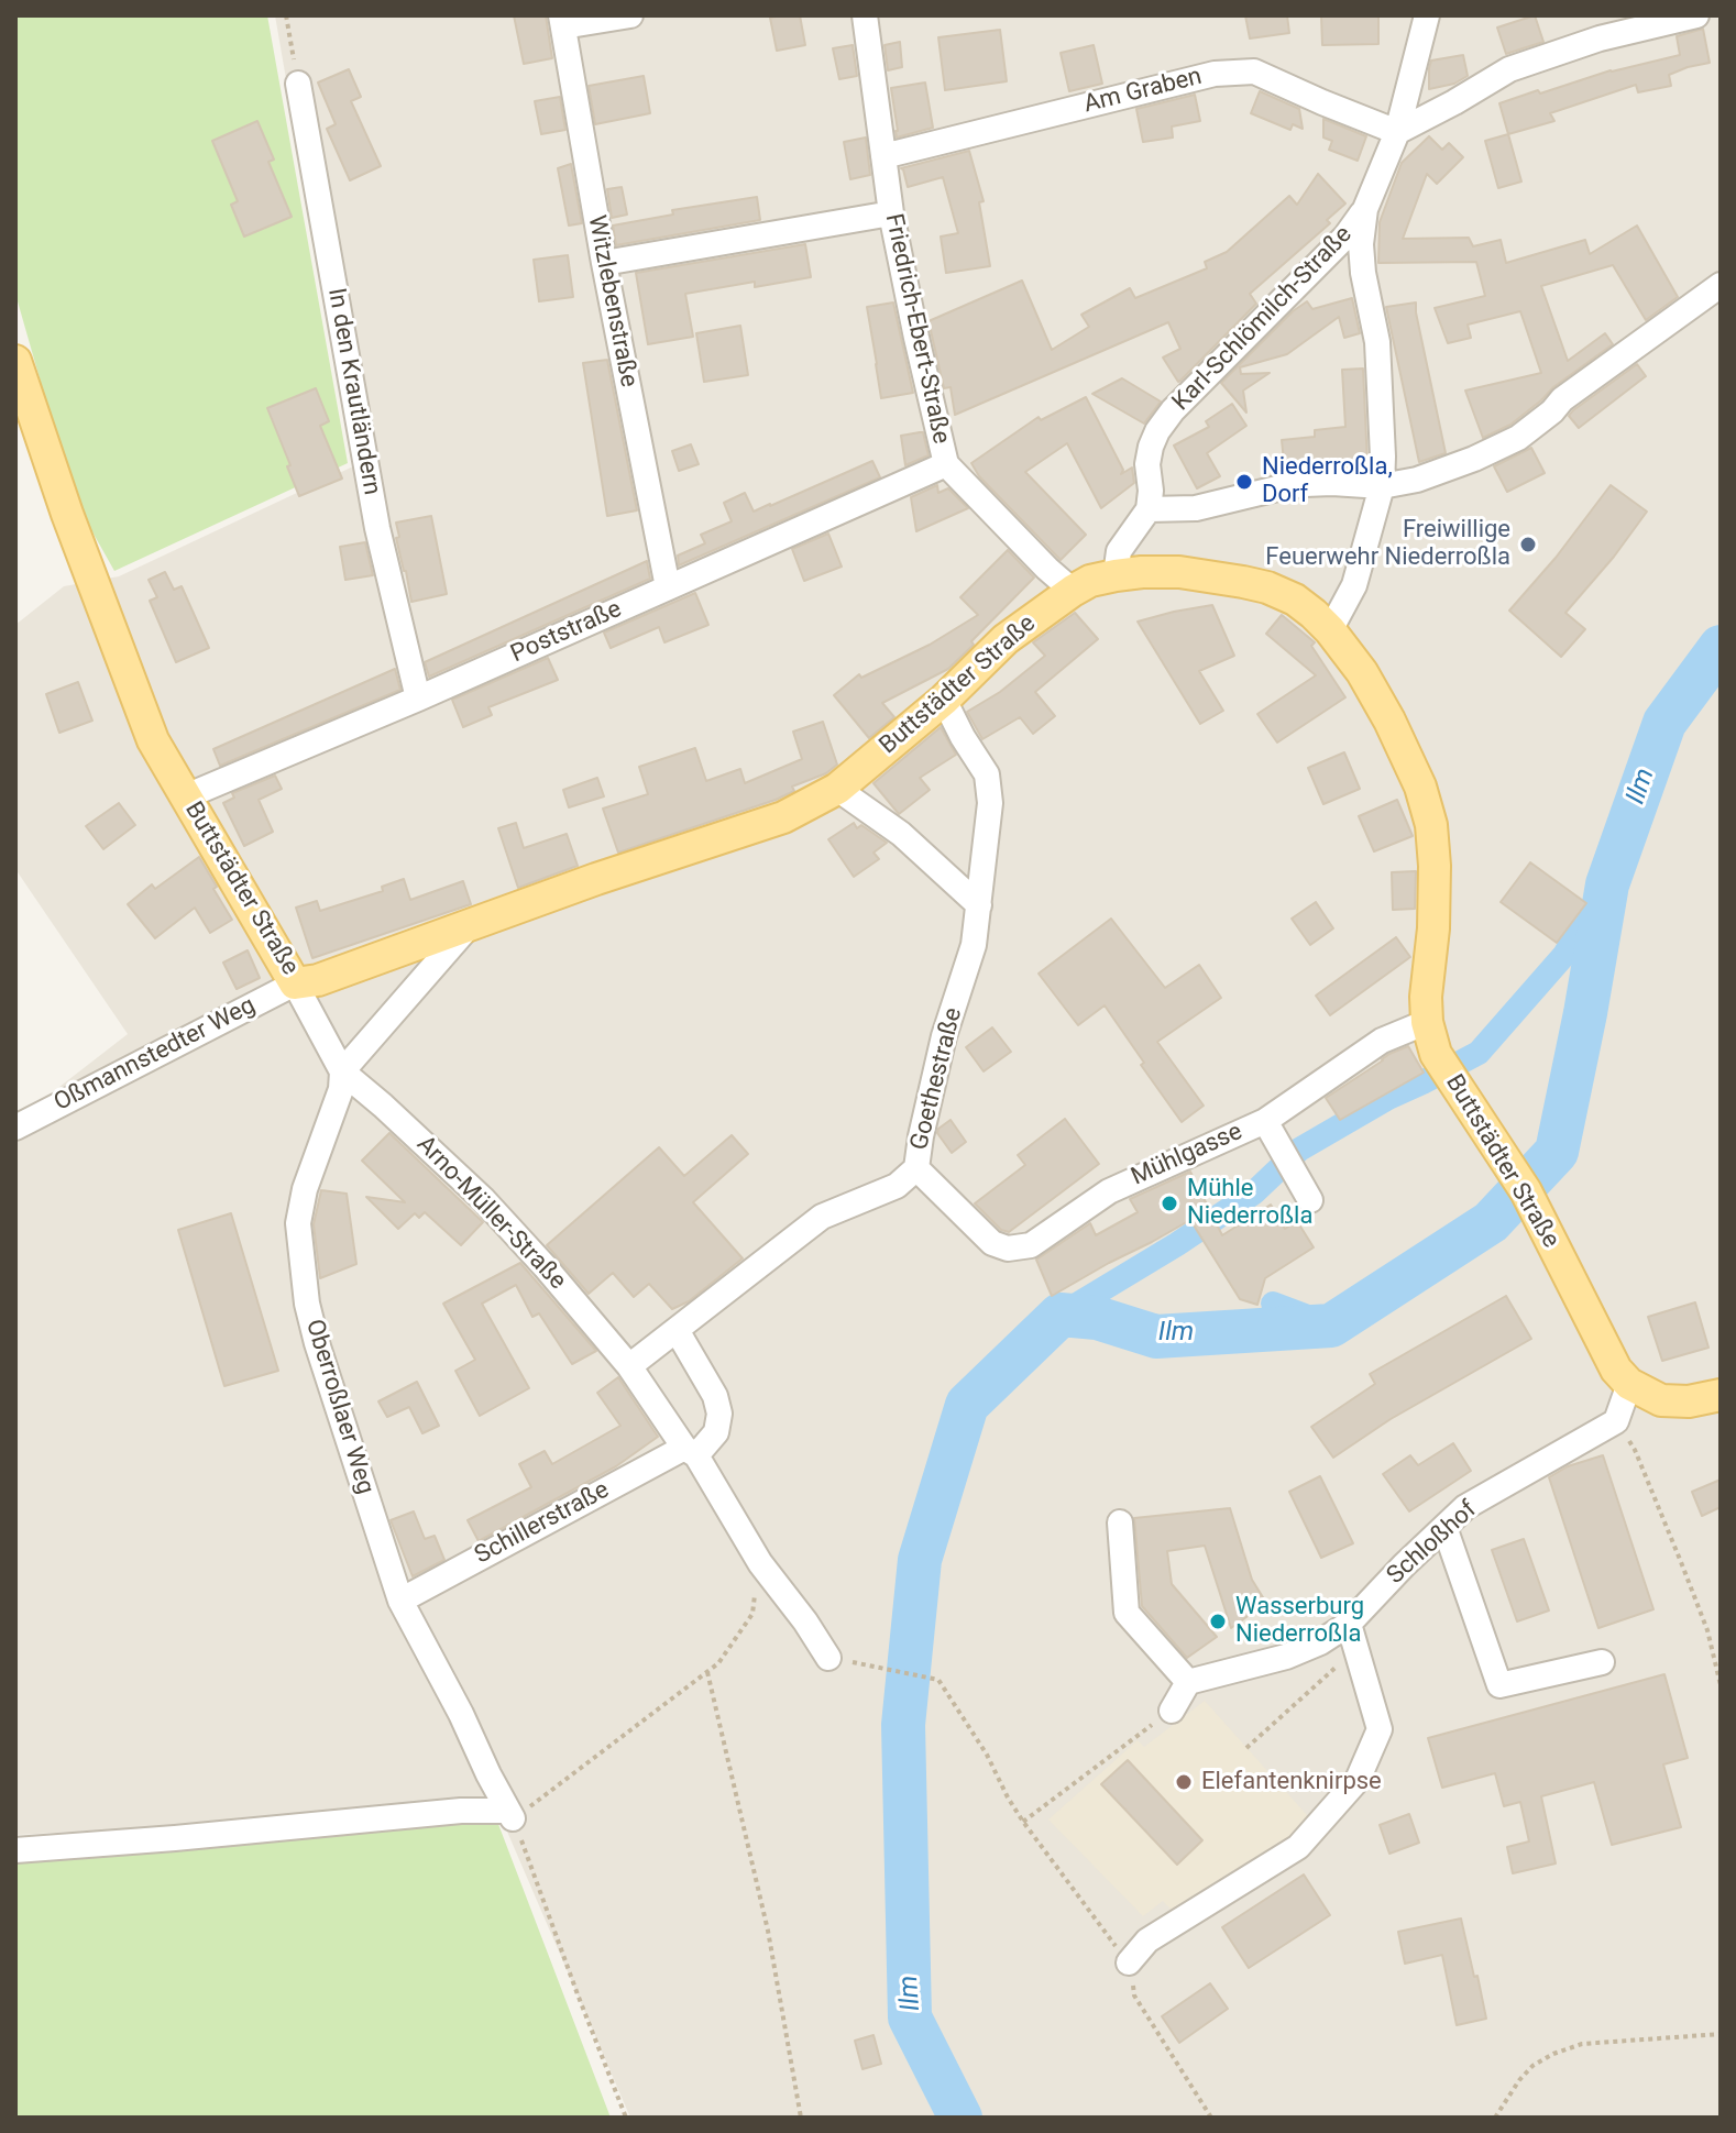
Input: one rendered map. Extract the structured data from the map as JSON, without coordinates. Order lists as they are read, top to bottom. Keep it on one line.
{"streets":{"main road":["Buttstädter Straße"],"street":["Am Graben","Witzlebenstraße","Karl-Schlömilch-Straße","Friedrich-Ebert-Straße","In den Krautländern","Poststraße","Oßmannstedter Weg","Goethestraße","Mühlgasse","Arno-Müller-Straße","Oberroßlaer Weg","Schillerstraße","Schloßhof"]},"crossings":[["Am Graben","Friedrich-Ebert-Straße"],["Witzlebenstraße","Poststraße"],["Friedrich-Ebert-Straße","Poststraße"],["Friedrich-Ebert-Straße","Buttstädter Straße"],["In den Krautländern","Poststraße"],["Poststraße","Buttstädter Straße"],["Buttstädter Straße","Oßmannstedter Weg"],["Buttstädter Straße","Goethestraße"],["Buttstädter Straße","Mühlgasse"],["Goethestraße","Mühlgasse"],["Goethestraße","Arno-Müller-Straße"],["Arno-Müller-Straße","Oberroßlaer Weg"],["Arno-Müller-Straße","Schillerstraße"],["Oberroßlaer Weg","Schillerstraße"]],"water":["Ilm"],"places":["Niederroßla, Dorf","Freiwillige Feuerwehr Niederroßla","Mühle Niederroßla","Wasserburg Niederroßla","Elefantenknirpse"]}
